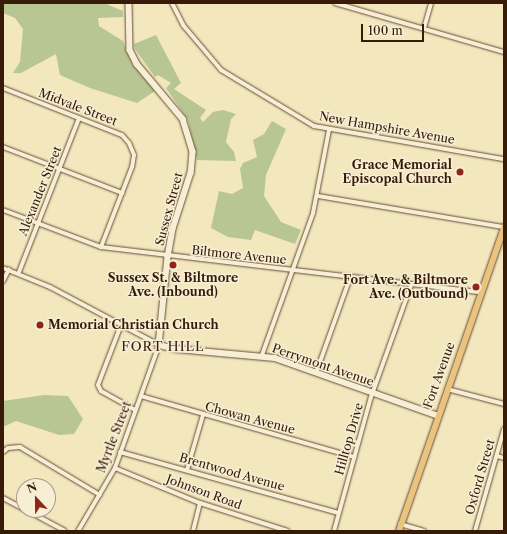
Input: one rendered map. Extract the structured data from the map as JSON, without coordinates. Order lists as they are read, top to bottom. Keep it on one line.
{"streets":{"main road":["Fort Avenue"],"street":["Midvale Street","New Hampshire Avenue","Alexander Street","Sussex Street","Biltmore Avenue","Perrymont Avenue","Chowan Avenue","Myrtle Street","Hilltop Drive","Brentwood Avenue","Oxford Street","Johnson Road"]},"crossings":[["Midvale Street","Alexander Street"],["Midvale Street","Biltmore Avenue"],["Alexander Street","Biltmore Avenue"],["Alexander Street","Perrymont Avenue"],["Sussex Street","Biltmore Avenue"],["Sussex Street","Perrymont Avenue"],["Sussex Street","Myrtle Street"],["Biltmore Avenue","Fort Avenue"],["Biltmore Avenue","Hilltop Drive"],["Perrymont Avenue","Fort Avenue"],["Perrymont Avenue","Myrtle Street"],["Perrymont Avenue","Hilltop Drive"],["Chowan Avenue","Myrtle Street"],["Chowan Avenue","Hilltop Drive"],["Myrtle Street","Brentwood Avenue"],["Myrtle Street","Johnson Road"],["Hilltop Drive","Brentwood Avenue"]],"districts":["FORT HILL"],"places":["Grace Memorial Episcopal Church","Sussex St. & Biltmore Ave. (Inbound)","Fort Ave. & Biltmore Ave. (Outbound)","Memorial Christian Church"],"scale_bar":"100 m","north":"top"}
